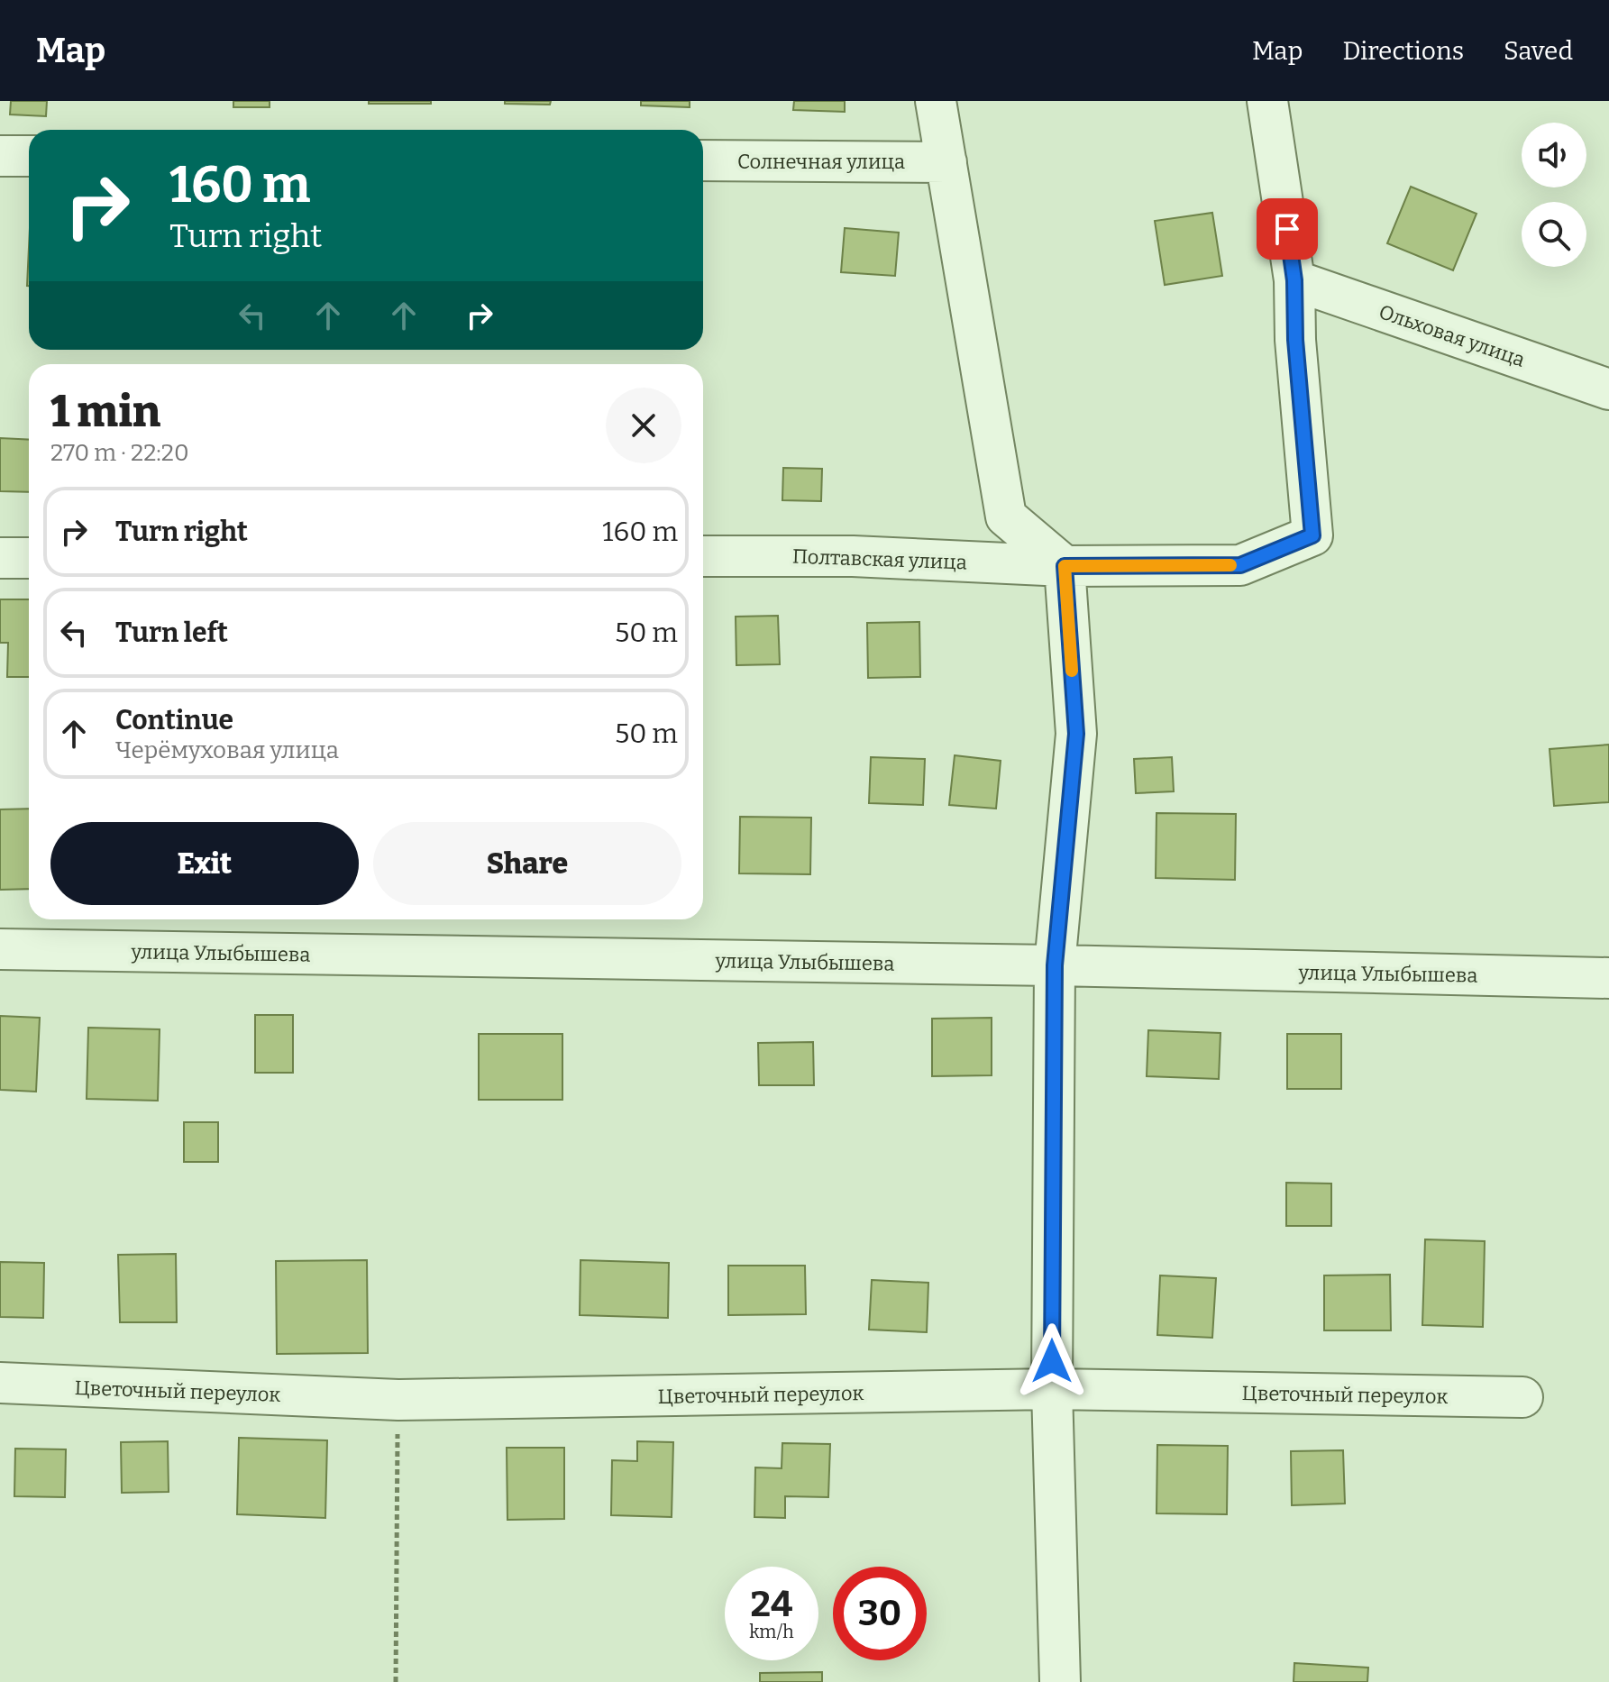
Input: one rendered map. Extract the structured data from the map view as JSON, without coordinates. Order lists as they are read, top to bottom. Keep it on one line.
{"streets":{"street":["Солнечная улица","Ольховая улица","Полтавская улица","улица Улыбышева","Цветочный переулок"]},"crossings":[["Ольховая улица","Полтавская улица"]],"page":{"header":"Map","nav":["Map","Directions","Saved"],"turn":["160 m","Turn right"],"heading":["1 min","270 m · 22:20"],"list":[{"name":"Turn right","value":"160 m"},{"name":"Turn left","value":"50 m"},{"name":"Continue","note":"Черёмуховая улица","value":"50 m"}],"buttons":["Exit","Share"],"speed":"24 km/h","limit":"30"}}
